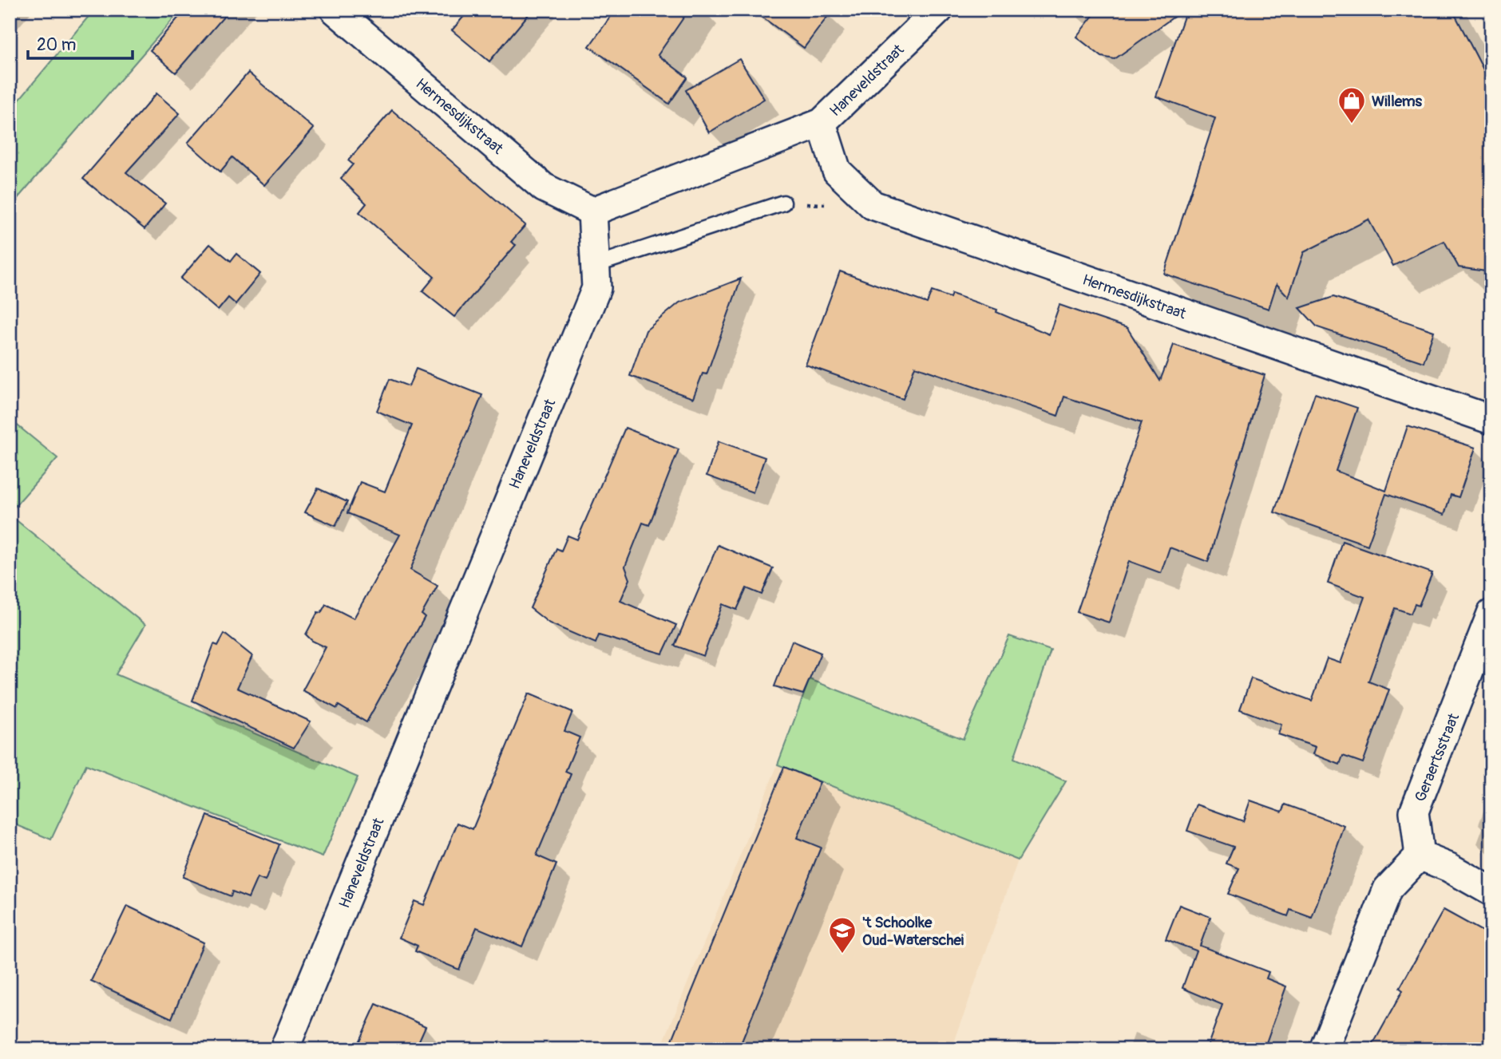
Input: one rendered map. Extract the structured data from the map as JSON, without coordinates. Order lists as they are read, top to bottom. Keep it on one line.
{"streets":{"street":["Haneveldstraat","Hermesdijkstraat","Geraertsstraat"]},"crossings":[["Haneveldstraat","Hermesdijkstraat"]],"places":{"shop":["Willems"],"school or university":["'t Schoolke Oud-Waterschei"]},"scale_bar":"20 m"}
